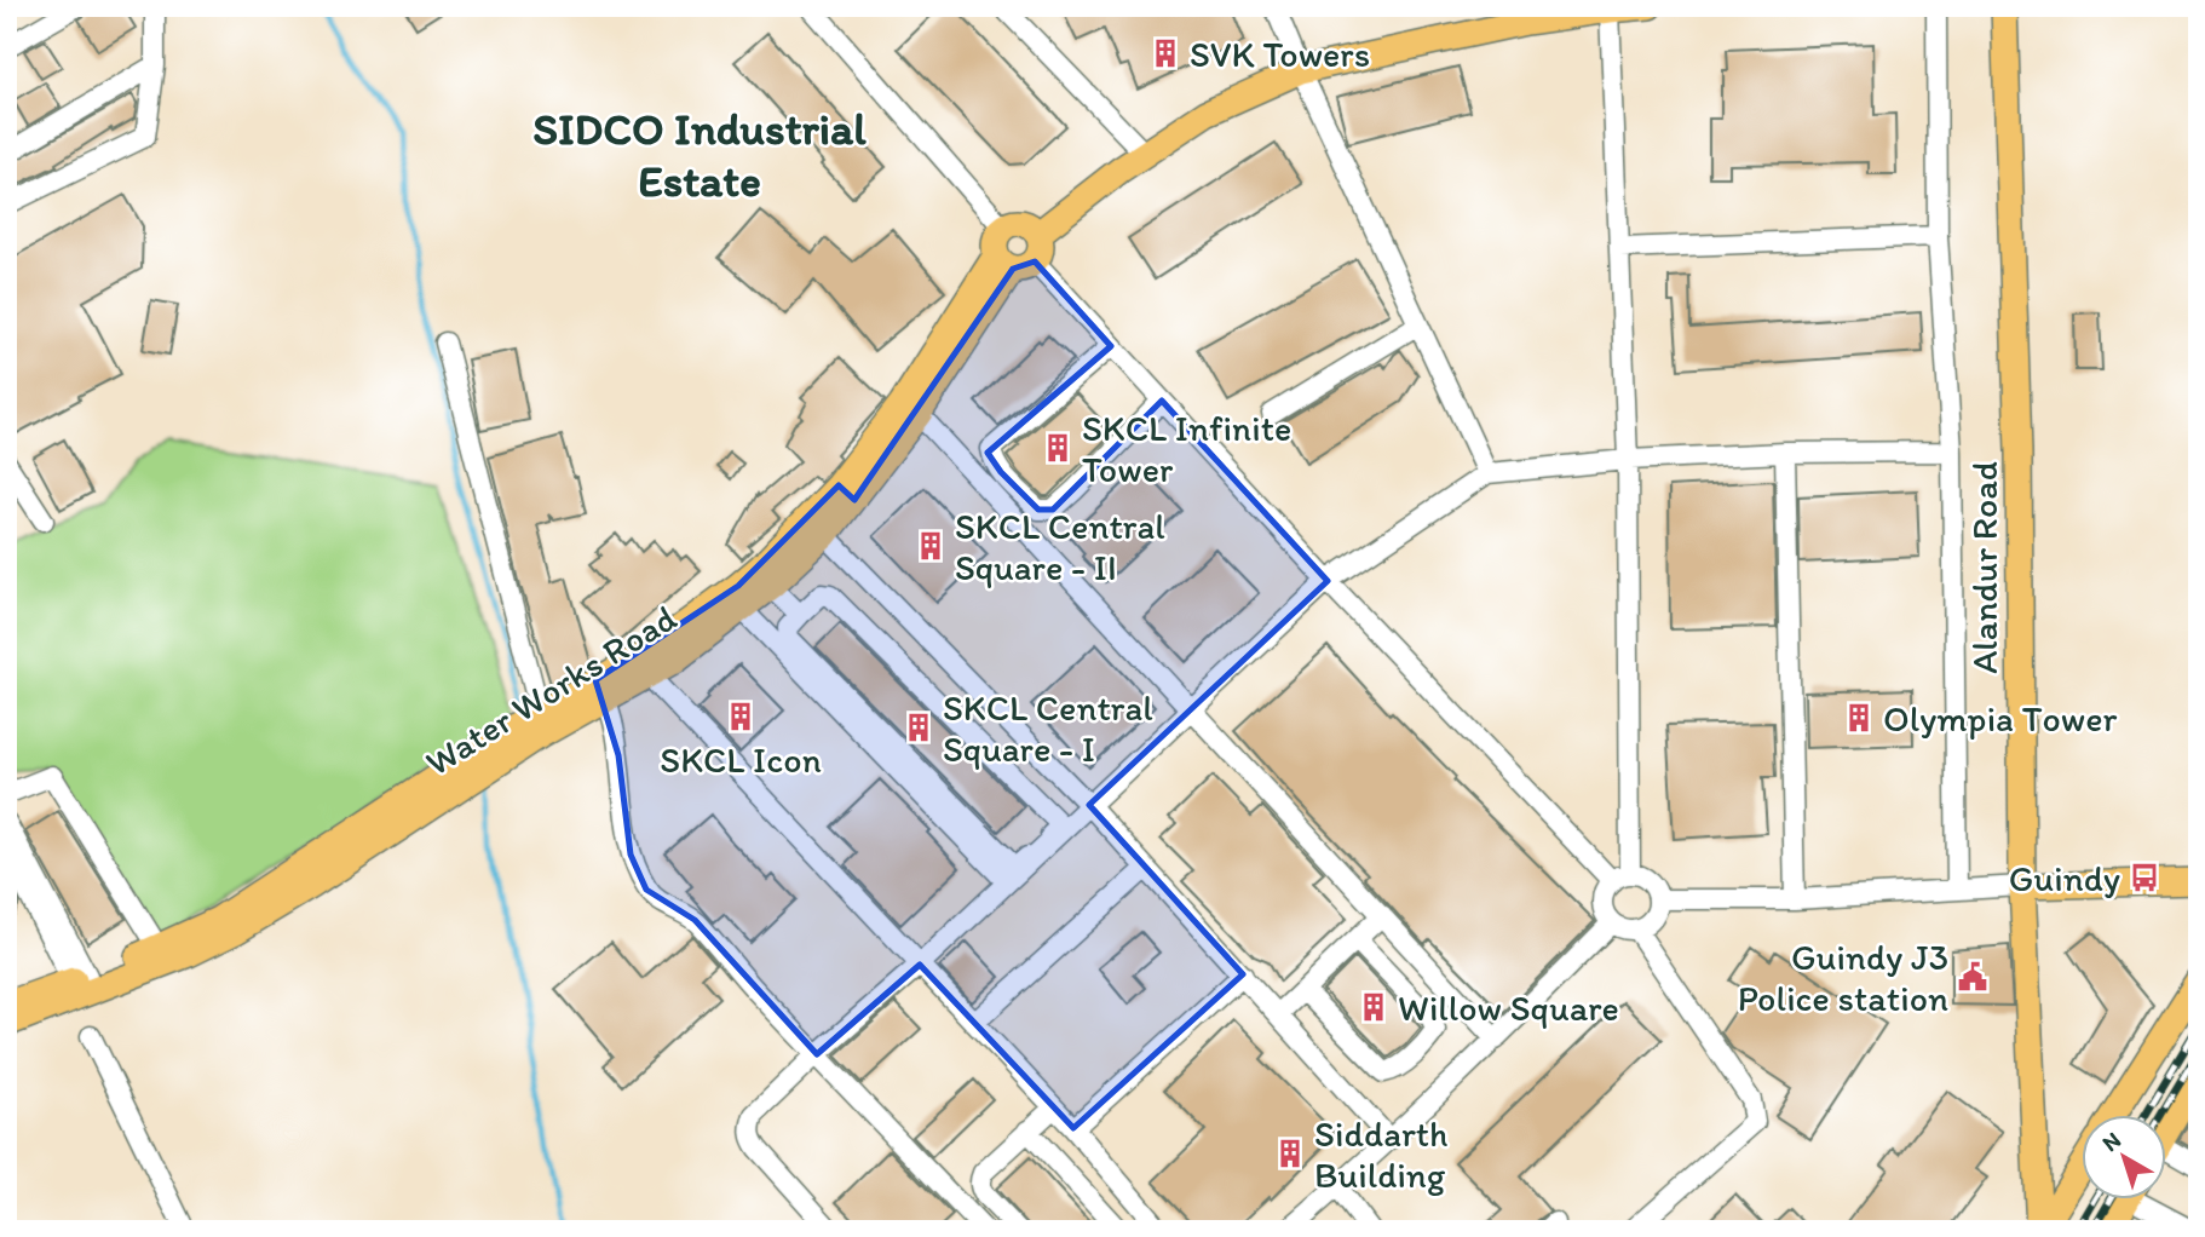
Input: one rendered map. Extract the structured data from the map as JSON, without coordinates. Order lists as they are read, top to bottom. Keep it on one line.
{"streets":{"main road":["Alandur Road","Water Works Road"]},"districts":["SIDCO Industrial Estate"],"places":{"building":["SVK Towers","SKCL Infinite Tower","SKCL Central Square - II","SKCL Icon","Olympia Tower","SKCL Central Square - I","Willow Square","Siddarth Building"],"bus stop":["Guindy"],"public building":["Guindy J3 Police station"]},"north":"top left"}
